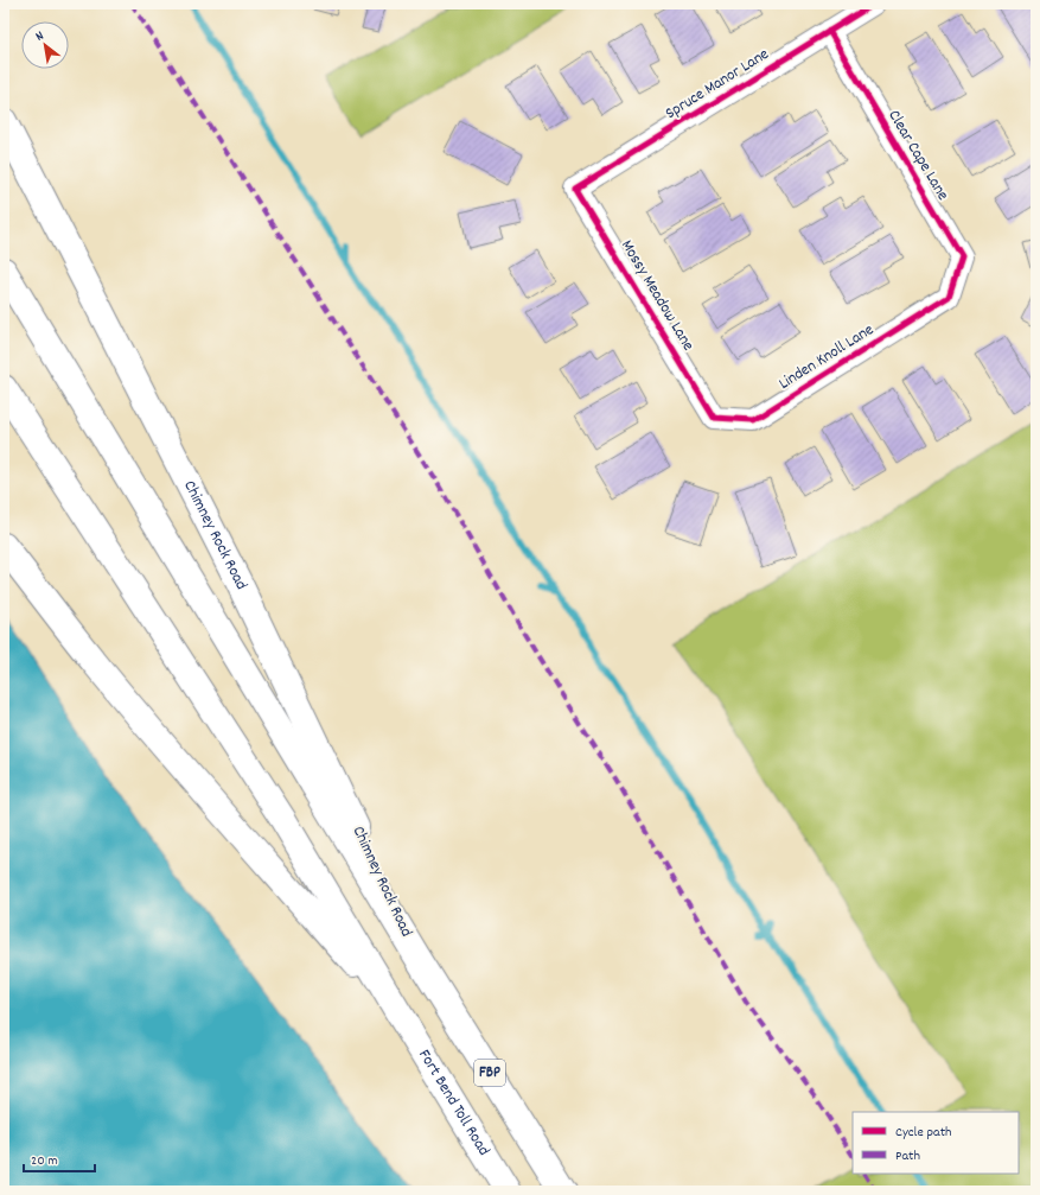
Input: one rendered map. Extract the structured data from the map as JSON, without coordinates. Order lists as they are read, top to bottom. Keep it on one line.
{"streets":{"highway":["Chimney Rock Road","FBP","Fort Bend Toll Road"],"street":["Spruce Manor Lane","Clear Cape Lane","Mossy Meadow Lane","Linden Knoll Lane"]},"crossings":[["Spruce Manor Lane","Clear Cape Lane"],["Spruce Manor Lane","Mossy Meadow Lane"],["Clear Cape Lane","Linden Knoll Lane"],["Mossy Meadow Lane","Linden Knoll Lane"],["Chimney Rock Road","FBP"]],"legend":["Cycle path","Path"],"scale_bar":"20 m","north":"top left"}
